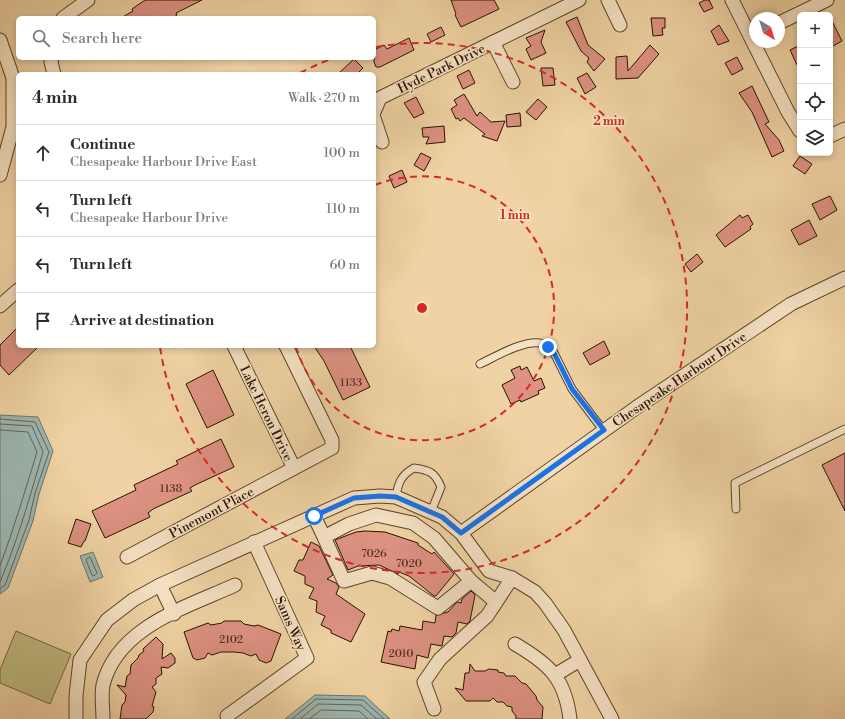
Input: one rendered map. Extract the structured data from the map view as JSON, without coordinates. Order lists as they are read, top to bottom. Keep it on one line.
{"streets":{"street":["Hyde Park Drive","Chesapeake Harbour Drive","Lake Heron Drive","Pinemont Place","Sams Way"]},"crossings":[["Lake Heron Drive","Pinemont Place"]],"house_numbers":["1133","1138","7026","7020","2102","2010"],"north":"bottom right","page":{"map_buttons":["+","−"],"search":"Search here","heading":["4 min","Walk · 270 m"],"list":[["Continue","Chesapeake Harbour Drive East","100 m"],["Turn left","Chesapeake Harbour Drive","110 m"],["Turn left","60 m"],"Arrive at destination"]},"rings":["2 min","1 min"]}
